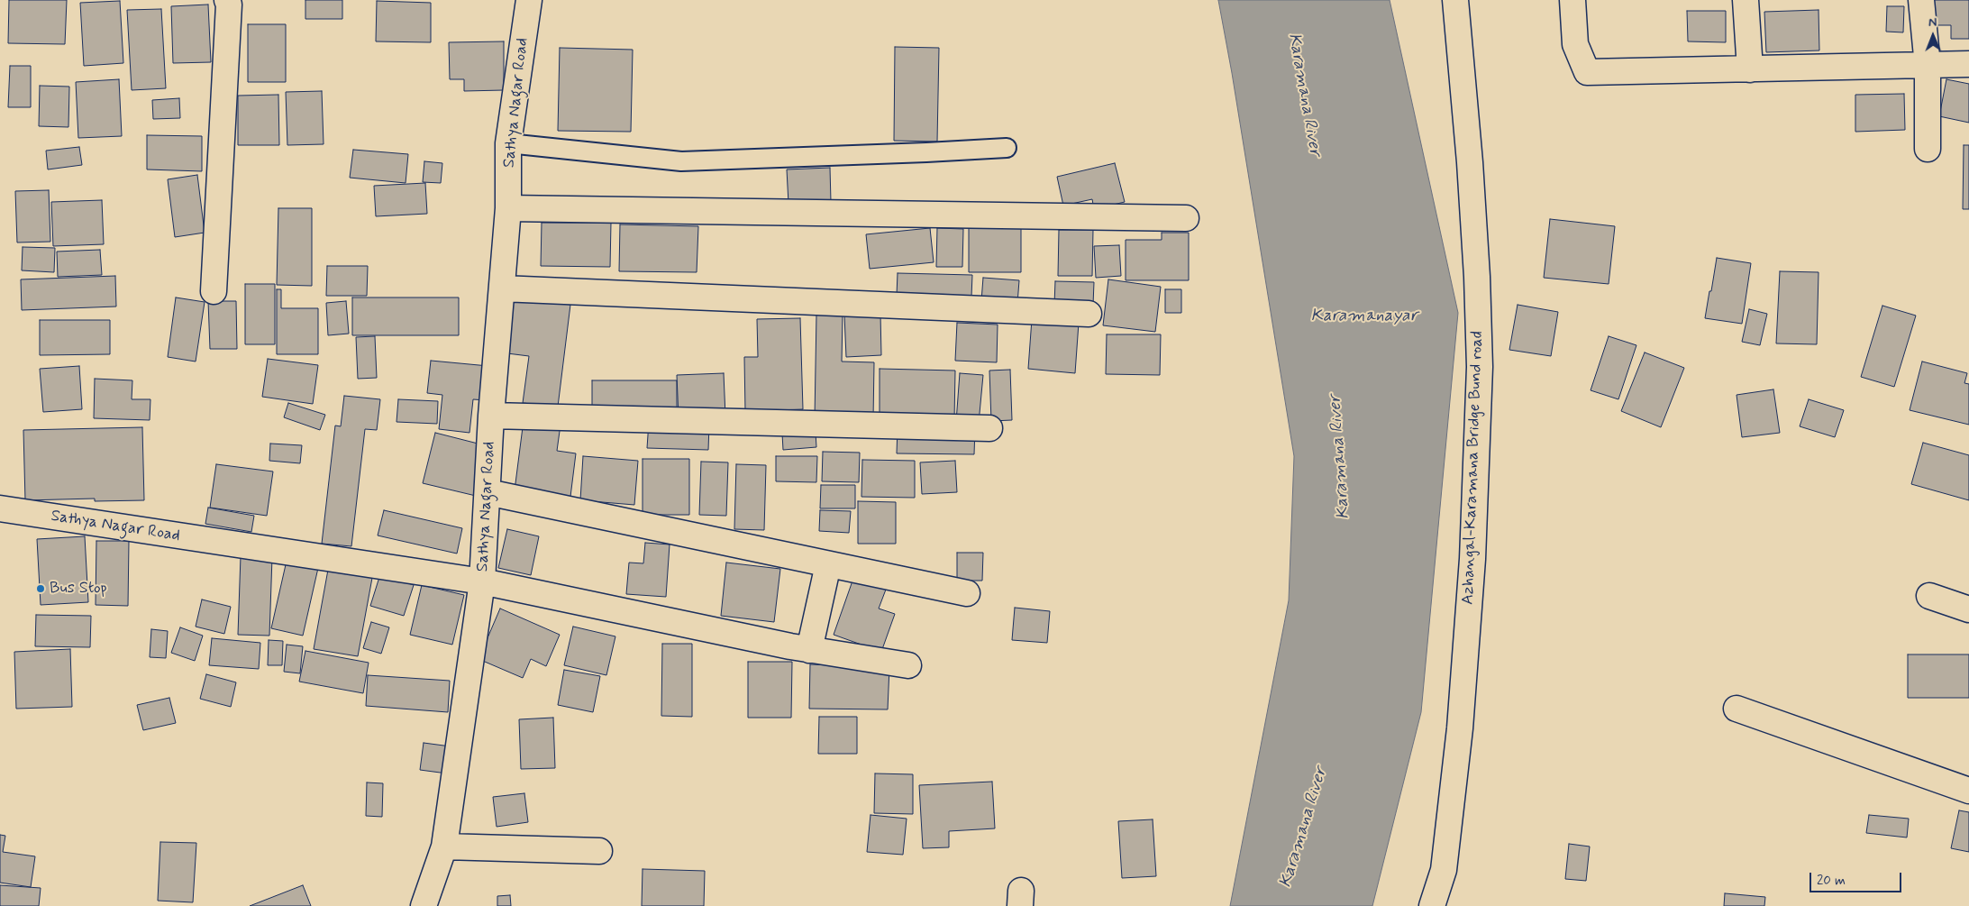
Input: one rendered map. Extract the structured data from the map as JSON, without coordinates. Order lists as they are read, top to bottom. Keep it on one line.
{"streets":{"street":["Sathya Nagar Road","Azhangal-Karamana Bridge Bund road"]},"water":["Karamana River","Karamanayar"],"places":["Bus Stop"],"scale_bar":"20 m","north":"top"}
